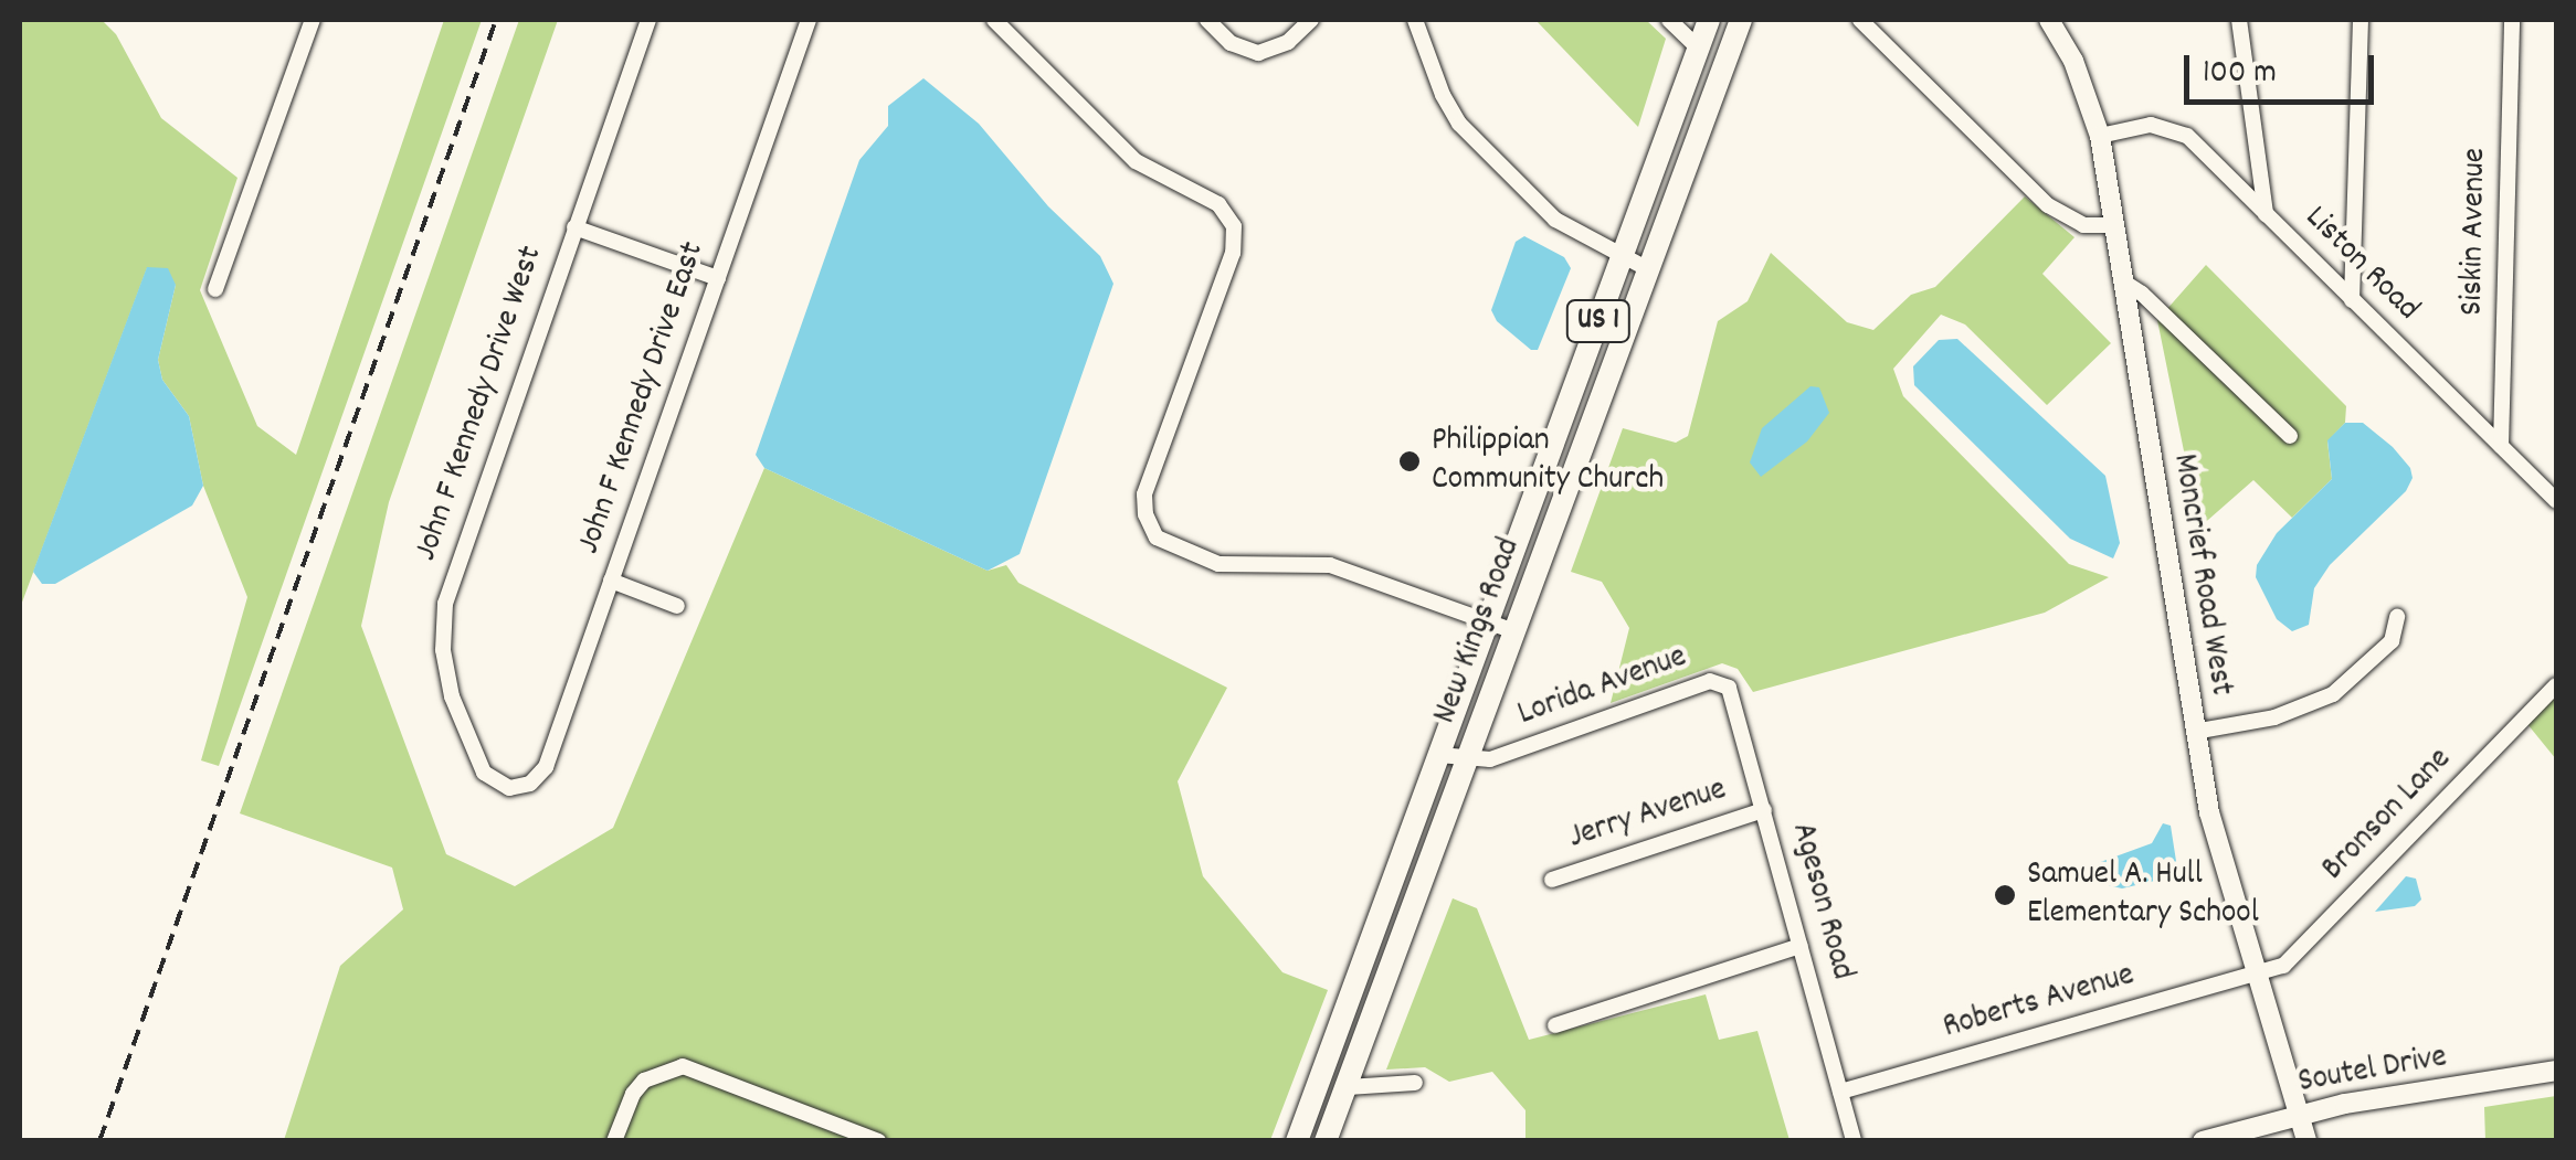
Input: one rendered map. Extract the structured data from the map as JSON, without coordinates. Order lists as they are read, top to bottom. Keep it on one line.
{"streets":{"highway":["US 1","New Kings Road"],"main road":["Moncrief Road West","Soutel Drive"],"street":["Siskin Avenue","Liston Road","John F Kennedy Drive East","John F Kennedy Drive West","Lorida Avenue","Jerry Avenue","Bronson Lane","Ageson Road","Roberts Avenue"]},"crossings":[["Siskin Avenue","Liston Road"],["Liston Road","Moncrief Road West"],["John F Kennedy Drive East","John F Kennedy Drive West"],["Moncrief Road West","Bronson Lane"],["Moncrief Road West","Roberts Avenue"],["Moncrief Road West","Soutel Drive"],["New Kings Road","Lorida Avenue"],["Lorida Avenue","Ageson Road"],["Jerry Avenue","Ageson Road"],["Bronson Lane","Roberts Avenue"],["Ageson Road","Roberts Avenue"]],"places":["Philippian Community Church","Samuel A. Hull Elementary School"],"scale_bar":"100 m"}
